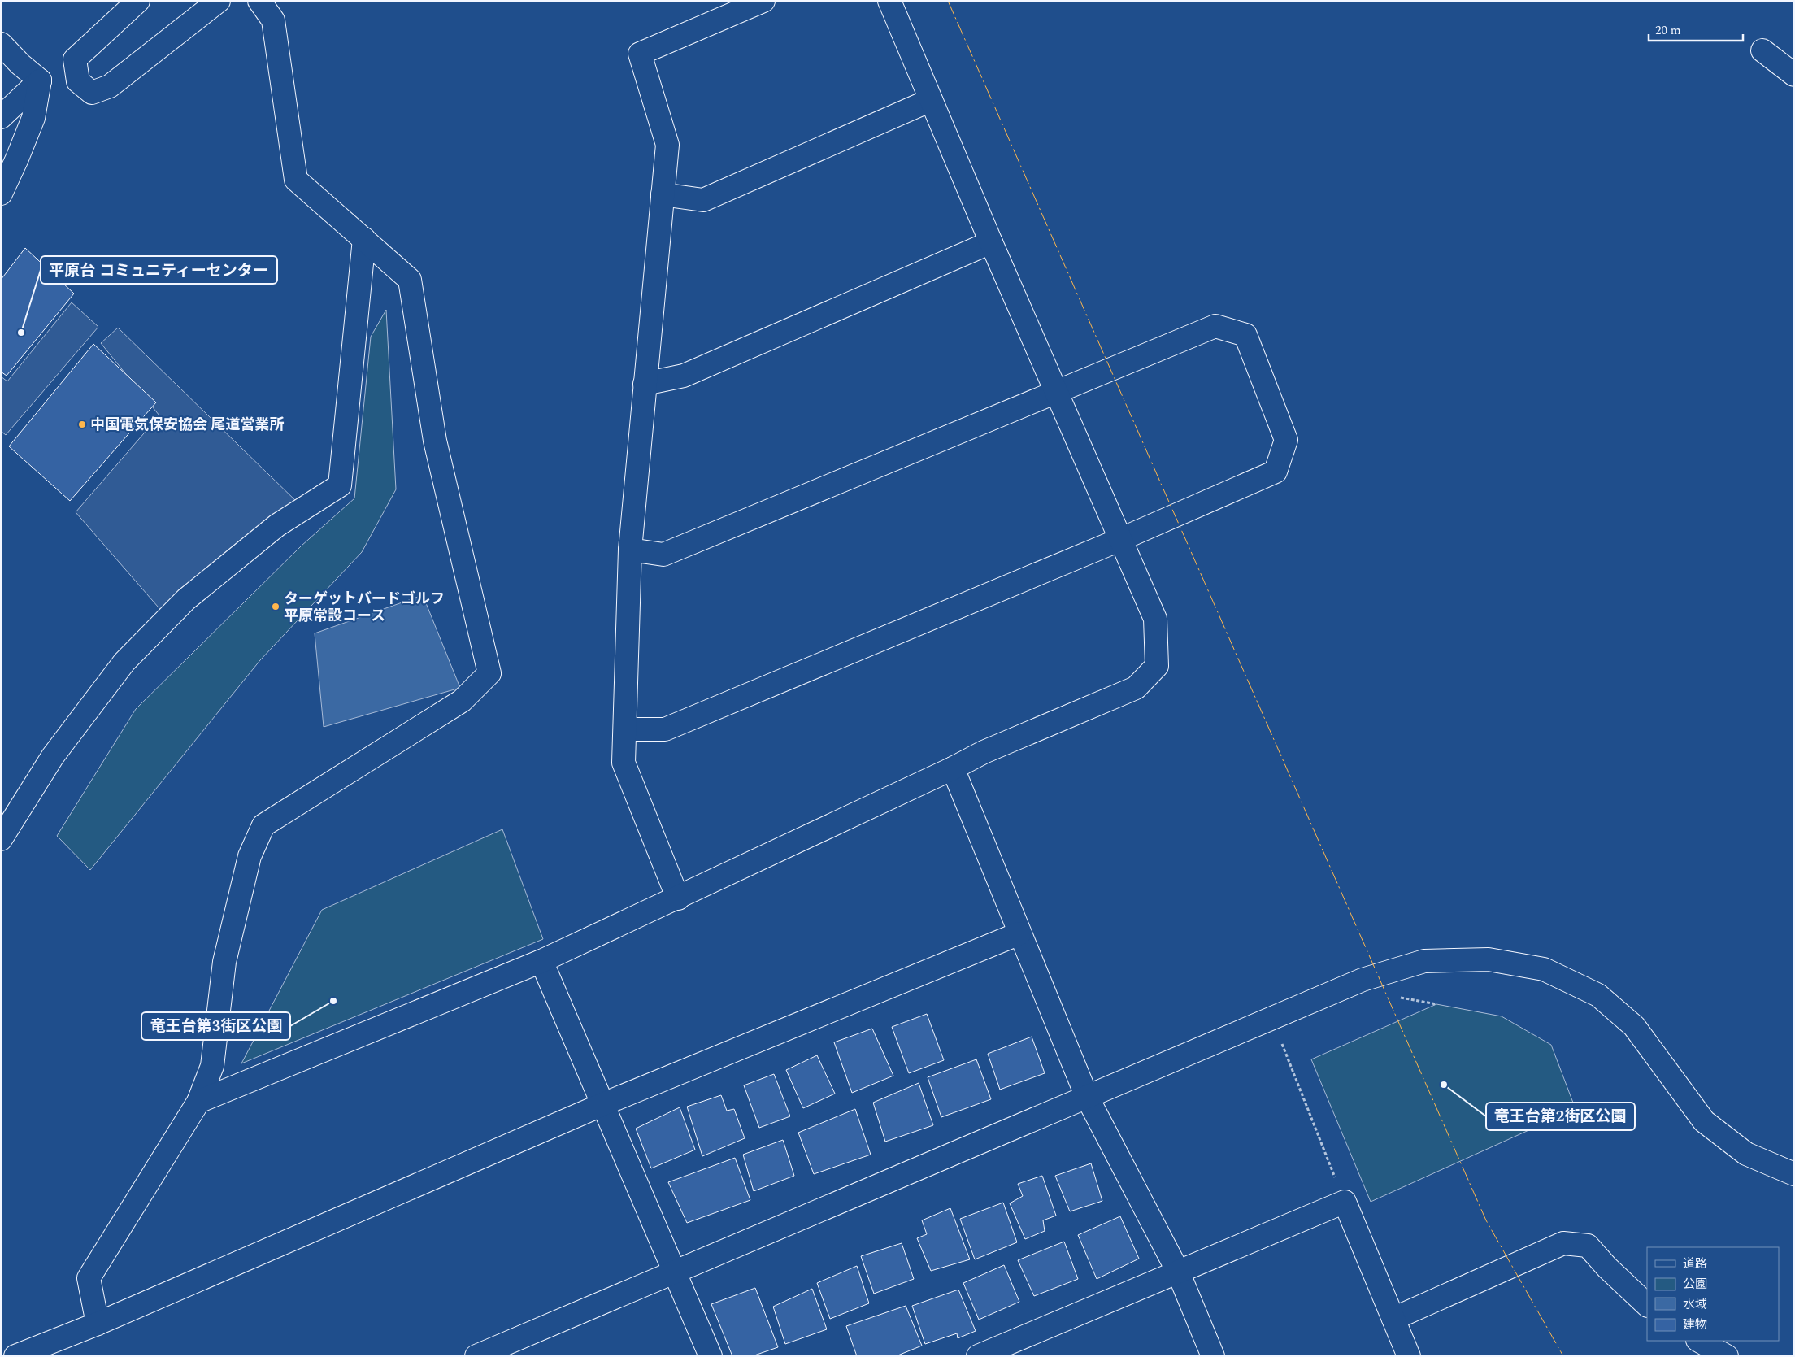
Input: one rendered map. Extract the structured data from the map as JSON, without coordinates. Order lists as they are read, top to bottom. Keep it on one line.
{"places":["平原台 コミュニティーセンター","中国電気保安協会 尾道営業所","ターゲットバードゴルフ 平原常設コース","竜王台第3街区公園","竜王台第2街区公園"],"legend":["道路","公園","水域","建物"],"scale_bar":"20 m"}
